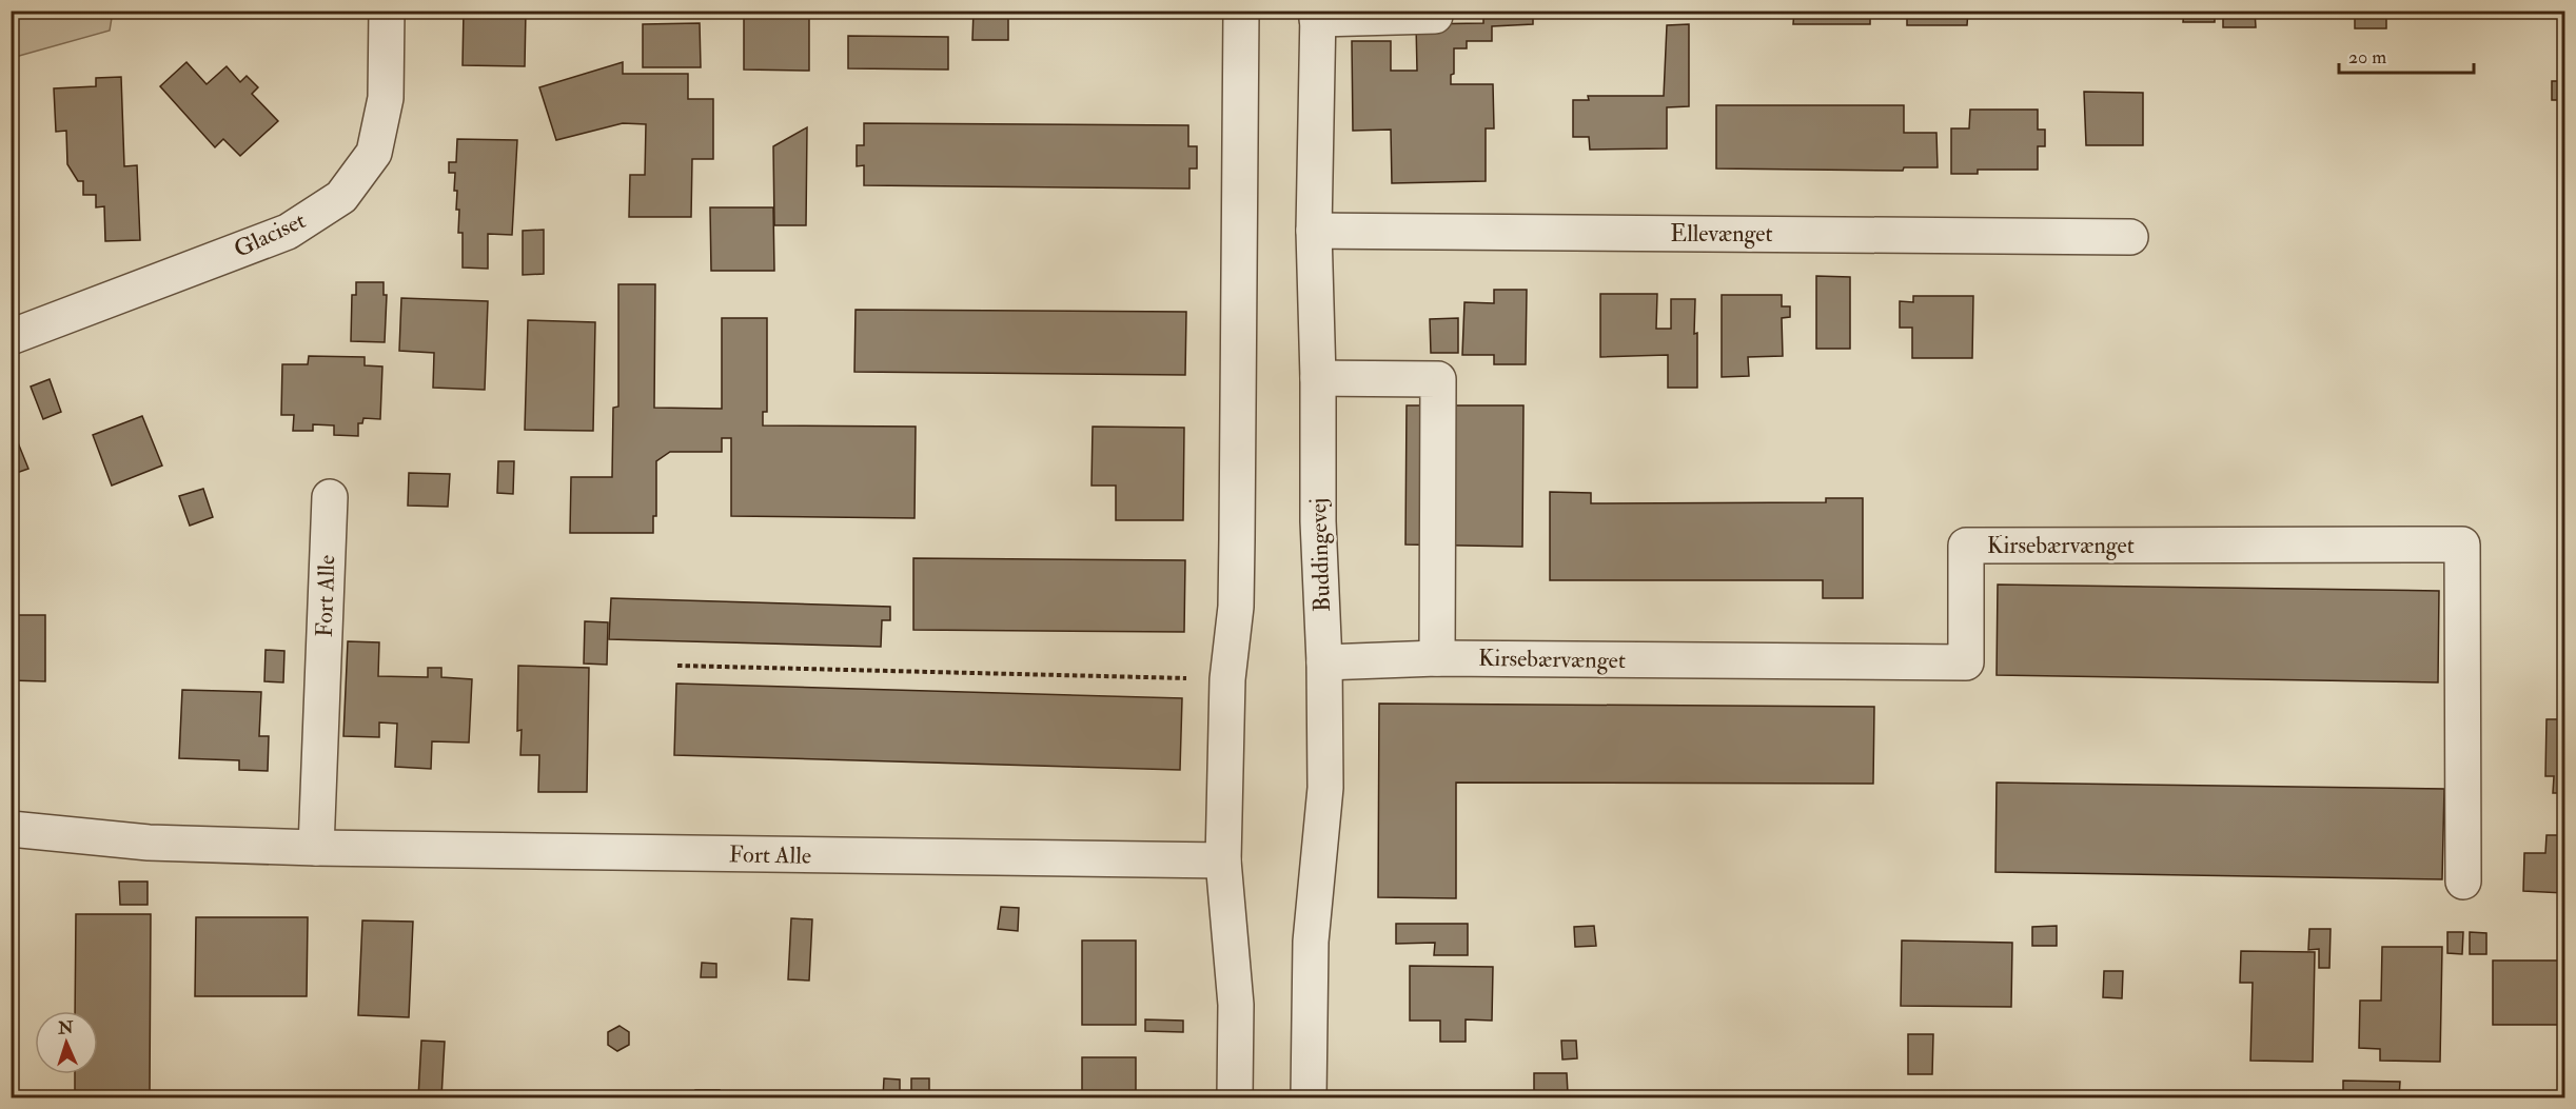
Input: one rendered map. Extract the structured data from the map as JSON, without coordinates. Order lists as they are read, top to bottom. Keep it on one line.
{"streets":{"street":["Ellevænget","Glaciset","Kirsebærvænget","Buddingevej","Fort Alle"]},"crossings":[["Ellevænget","Buddingevej"],["Kirsebærvænget","Buddingevej"]],"scale_bar":"20 m","north":"top"}
